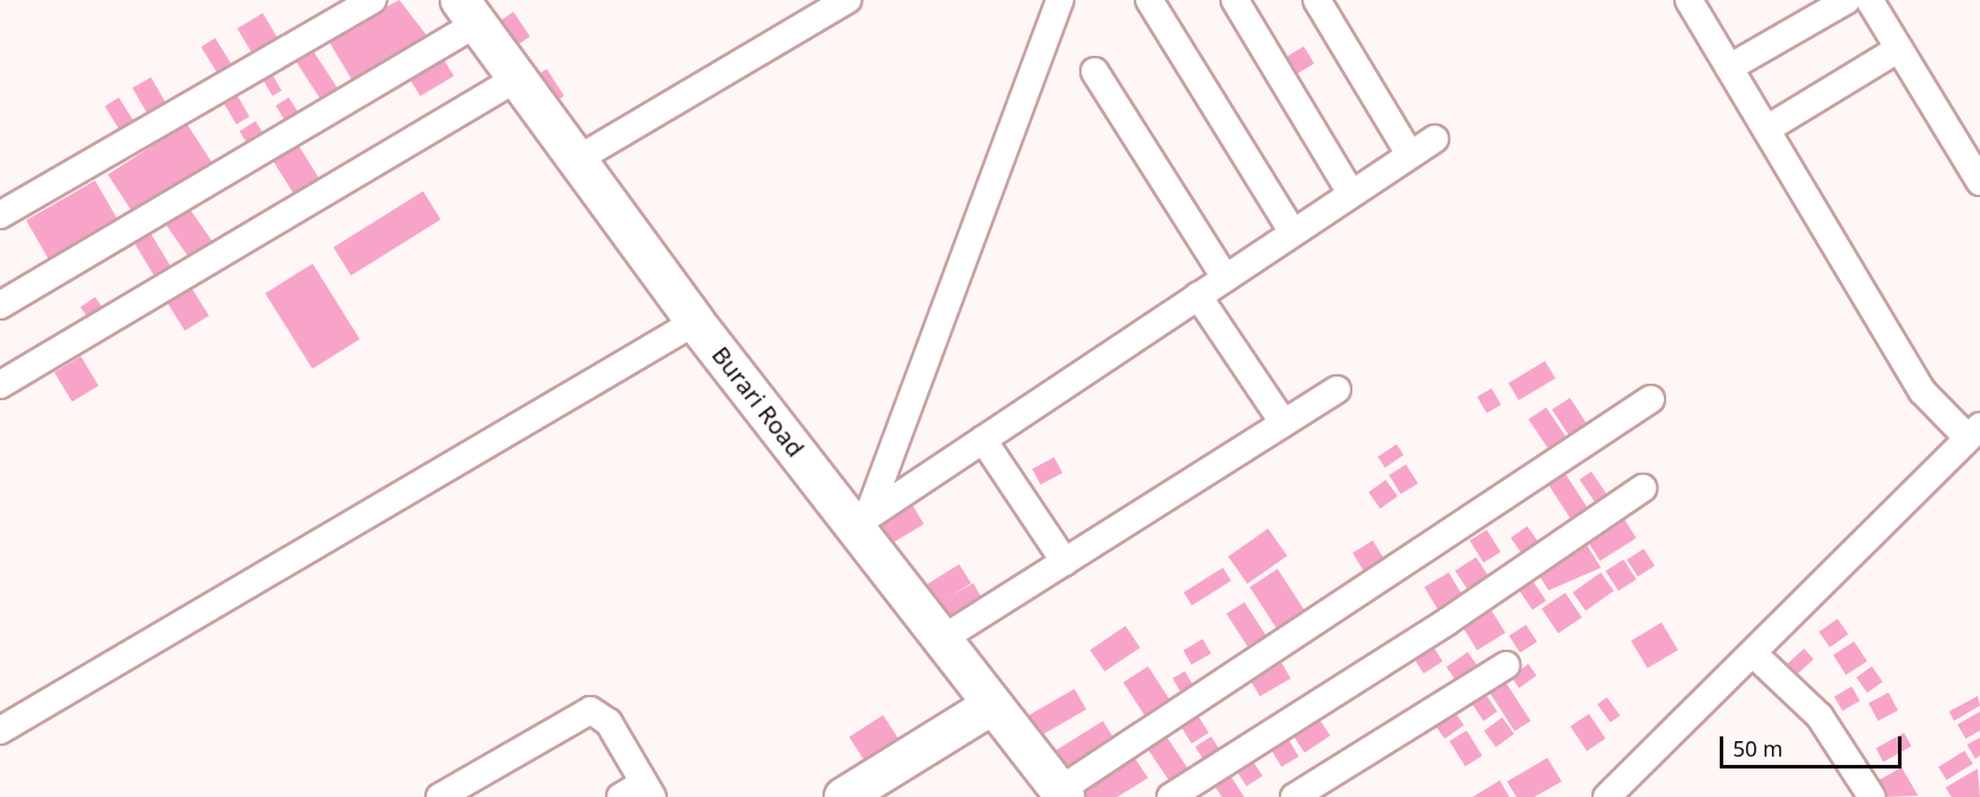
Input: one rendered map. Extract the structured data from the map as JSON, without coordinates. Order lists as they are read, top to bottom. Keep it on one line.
{"streets":{"main road":["Burari Road"]},"scale_bar":"50 m"}
